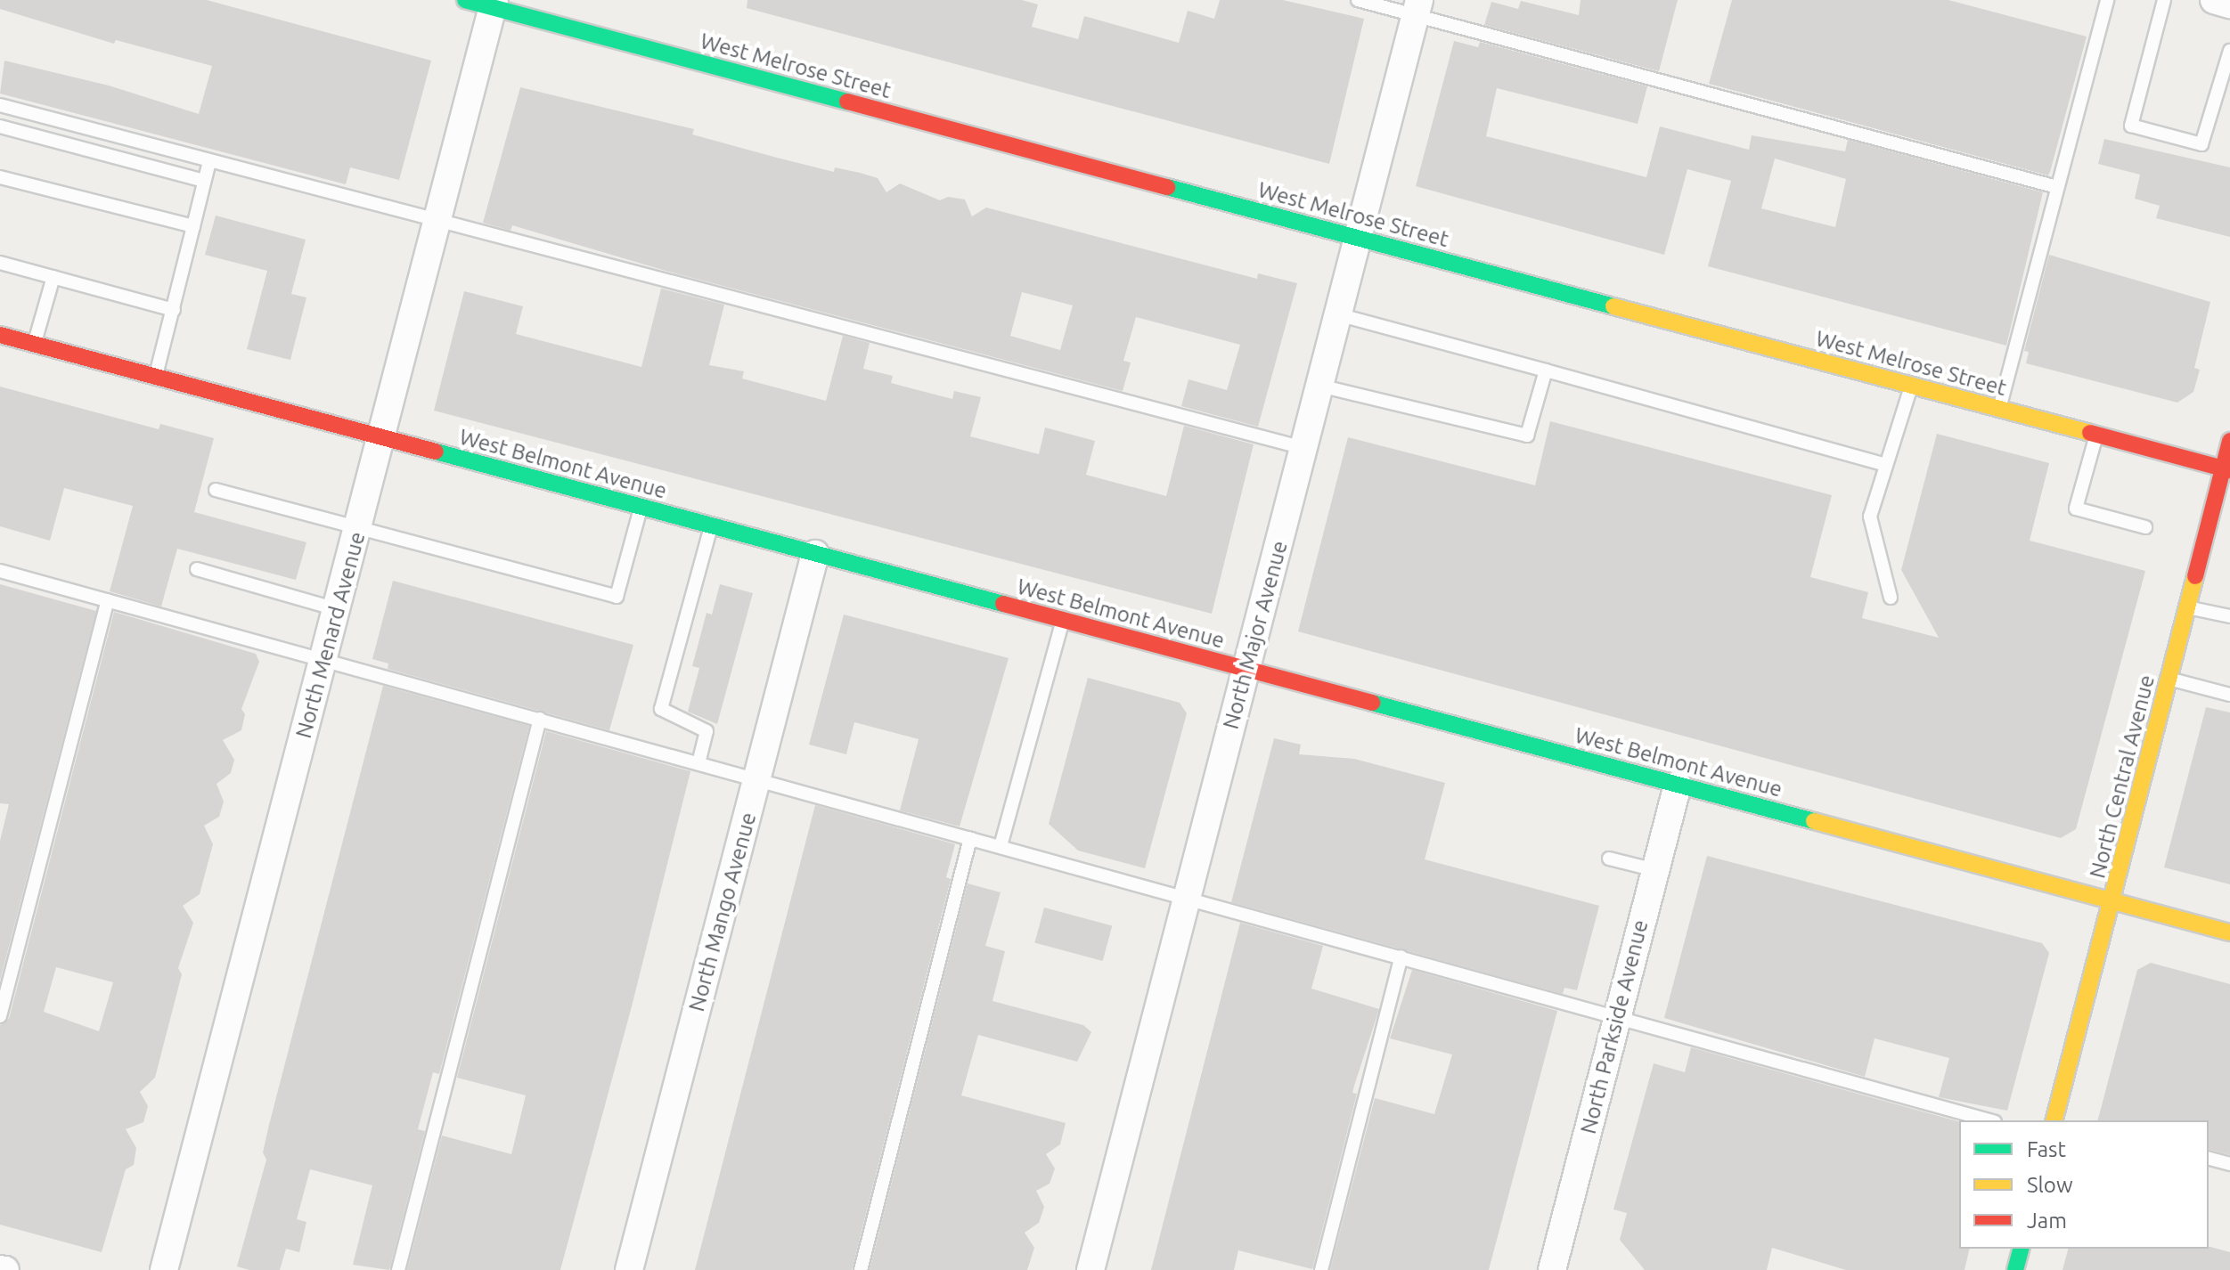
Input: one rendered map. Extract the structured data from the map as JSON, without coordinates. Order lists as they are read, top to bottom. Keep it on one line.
{"streets":{"main road":["West Melrose Street","West Belmont Avenue","North Central Avenue"],"street":["North Menard Avenue","North Major Avenue","North Mango Avenue","North Parkside Avenue"]},"crossings":[["West Melrose Street","North Menard Avenue"],["West Melrose Street","North Major Avenue"],["West Melrose Street","North Central Avenue"],["West Belmont Avenue","North Menard Avenue"],["West Belmont Avenue","North Major Avenue"],["West Belmont Avenue","North Central Avenue"],["West Belmont Avenue","North Mango Avenue"],["West Belmont Avenue","North Parkside Avenue"]],"legend":["Fast","Slow","Jam"]}
